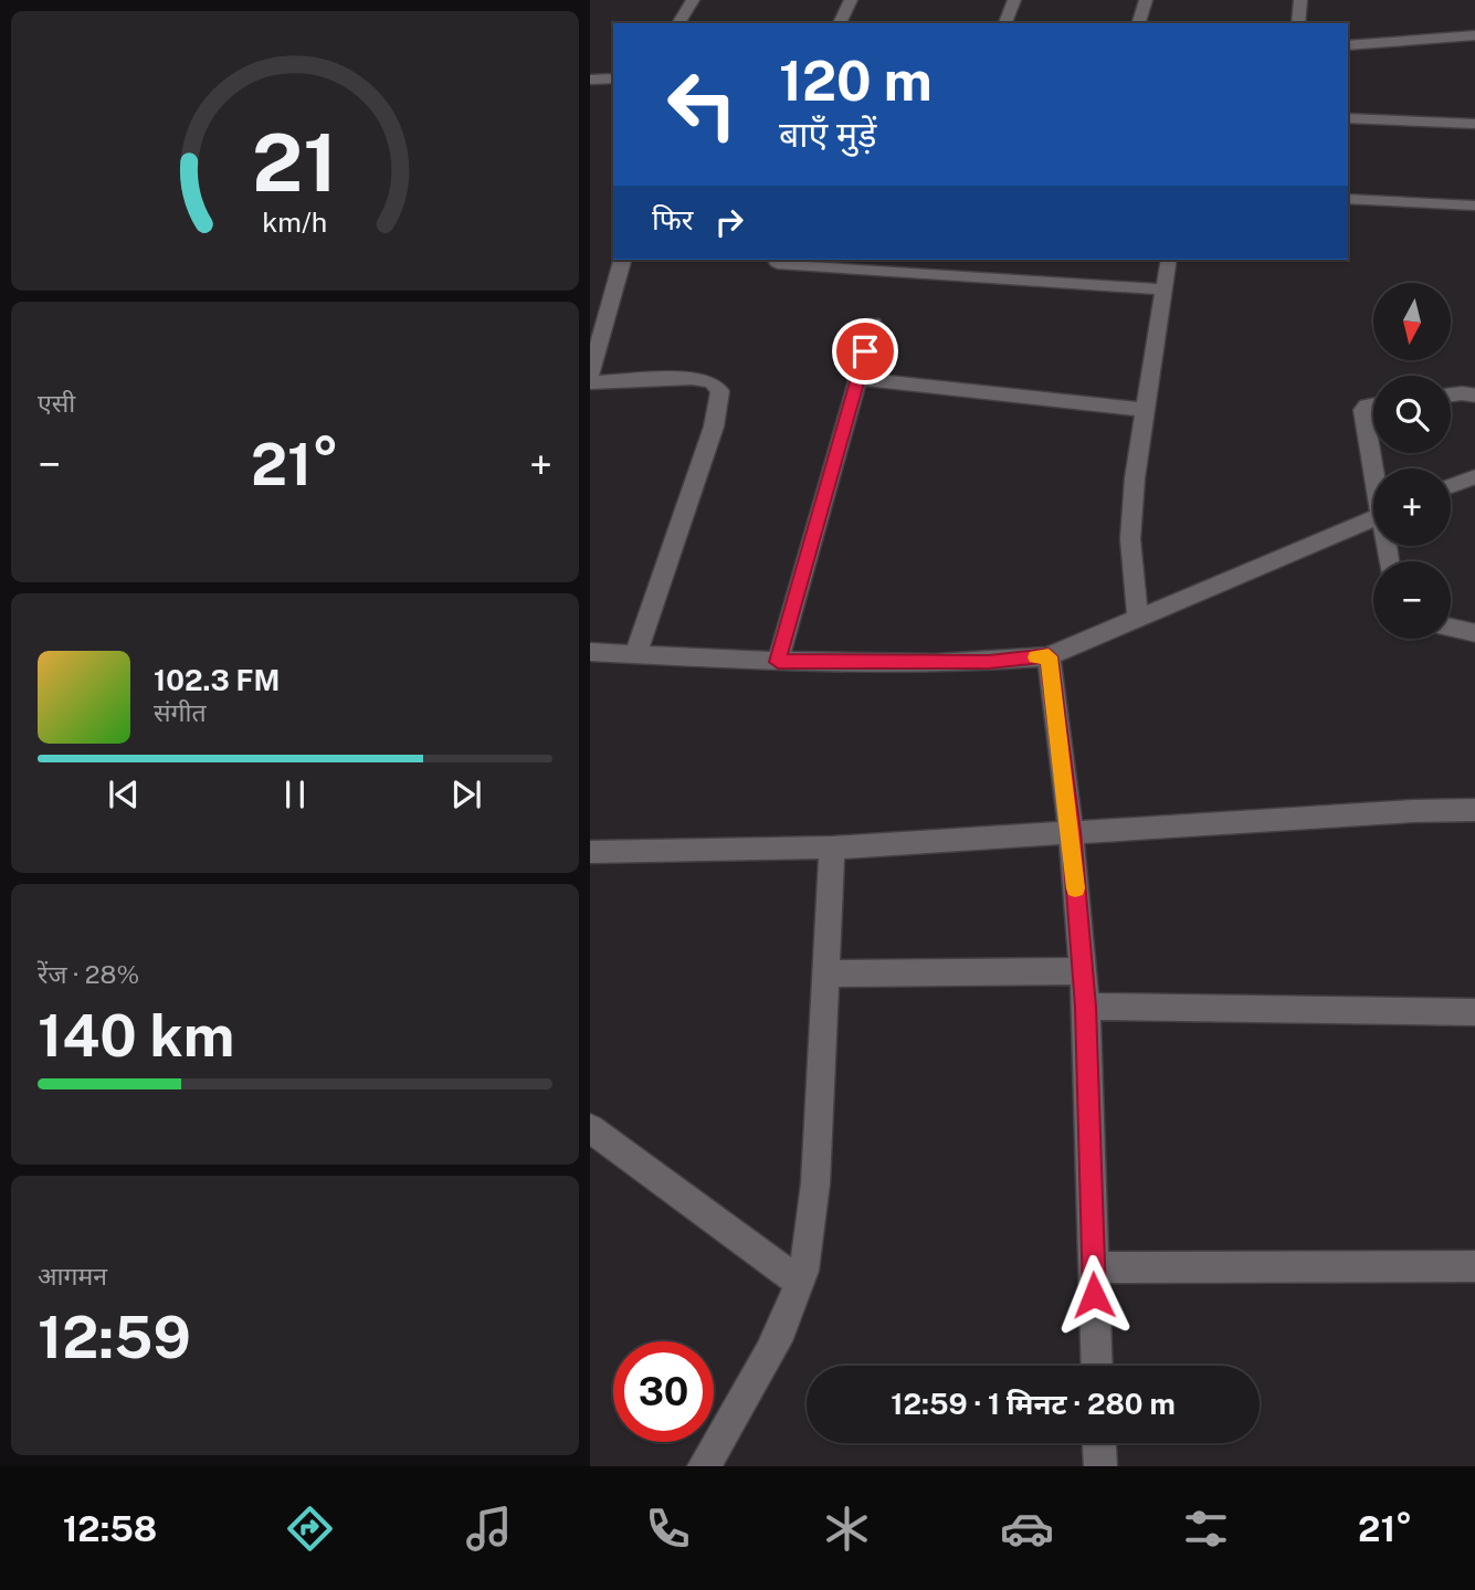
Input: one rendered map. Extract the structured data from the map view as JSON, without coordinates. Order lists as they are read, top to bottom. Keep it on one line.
{"north":"bottom","page":{"turn":["120 m","बाएँ मुड़ें"],"then":"फिर","map_buttons":["+","−"],"tile":["एसी",["रेंज · 28%","140 km"],["आगमन","12:59"]],"heat":["−","21°","+"],"song":["102.3 FM","संगीत"],"limit":"30","trip":"12:59 · 1 मिनट · 280 m","tabs":["12:58","21°"],"gauge":["21","km/h"]}}
